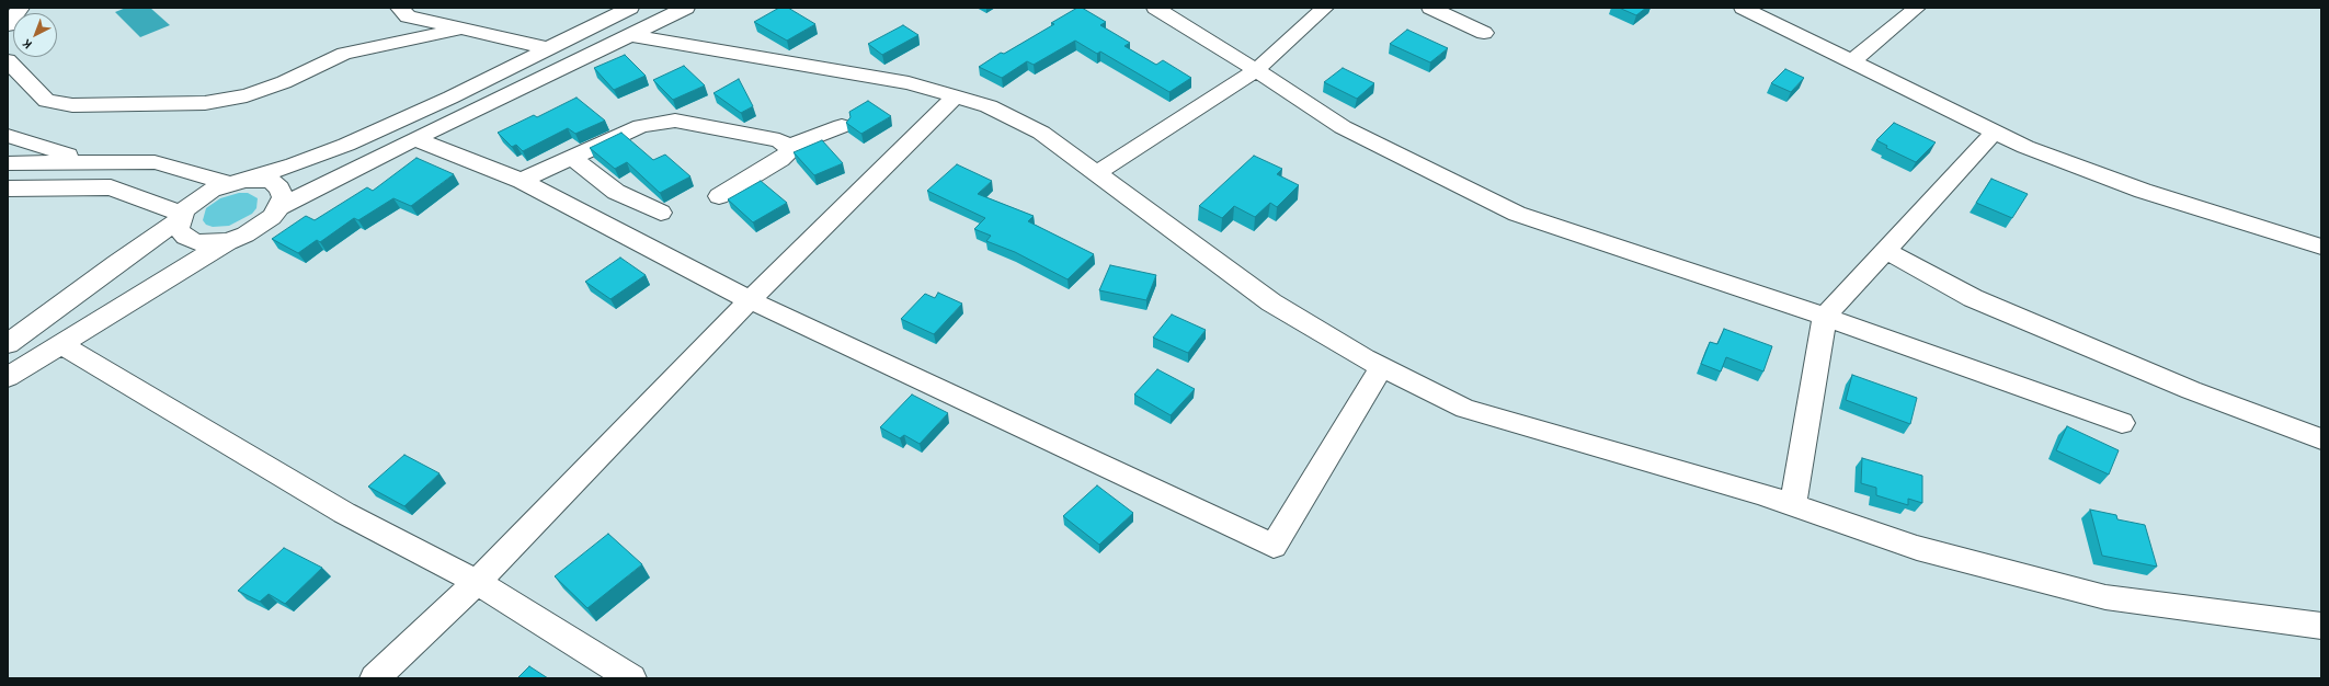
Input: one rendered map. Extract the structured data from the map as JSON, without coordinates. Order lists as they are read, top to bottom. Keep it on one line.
{"north":"bottom left"}
